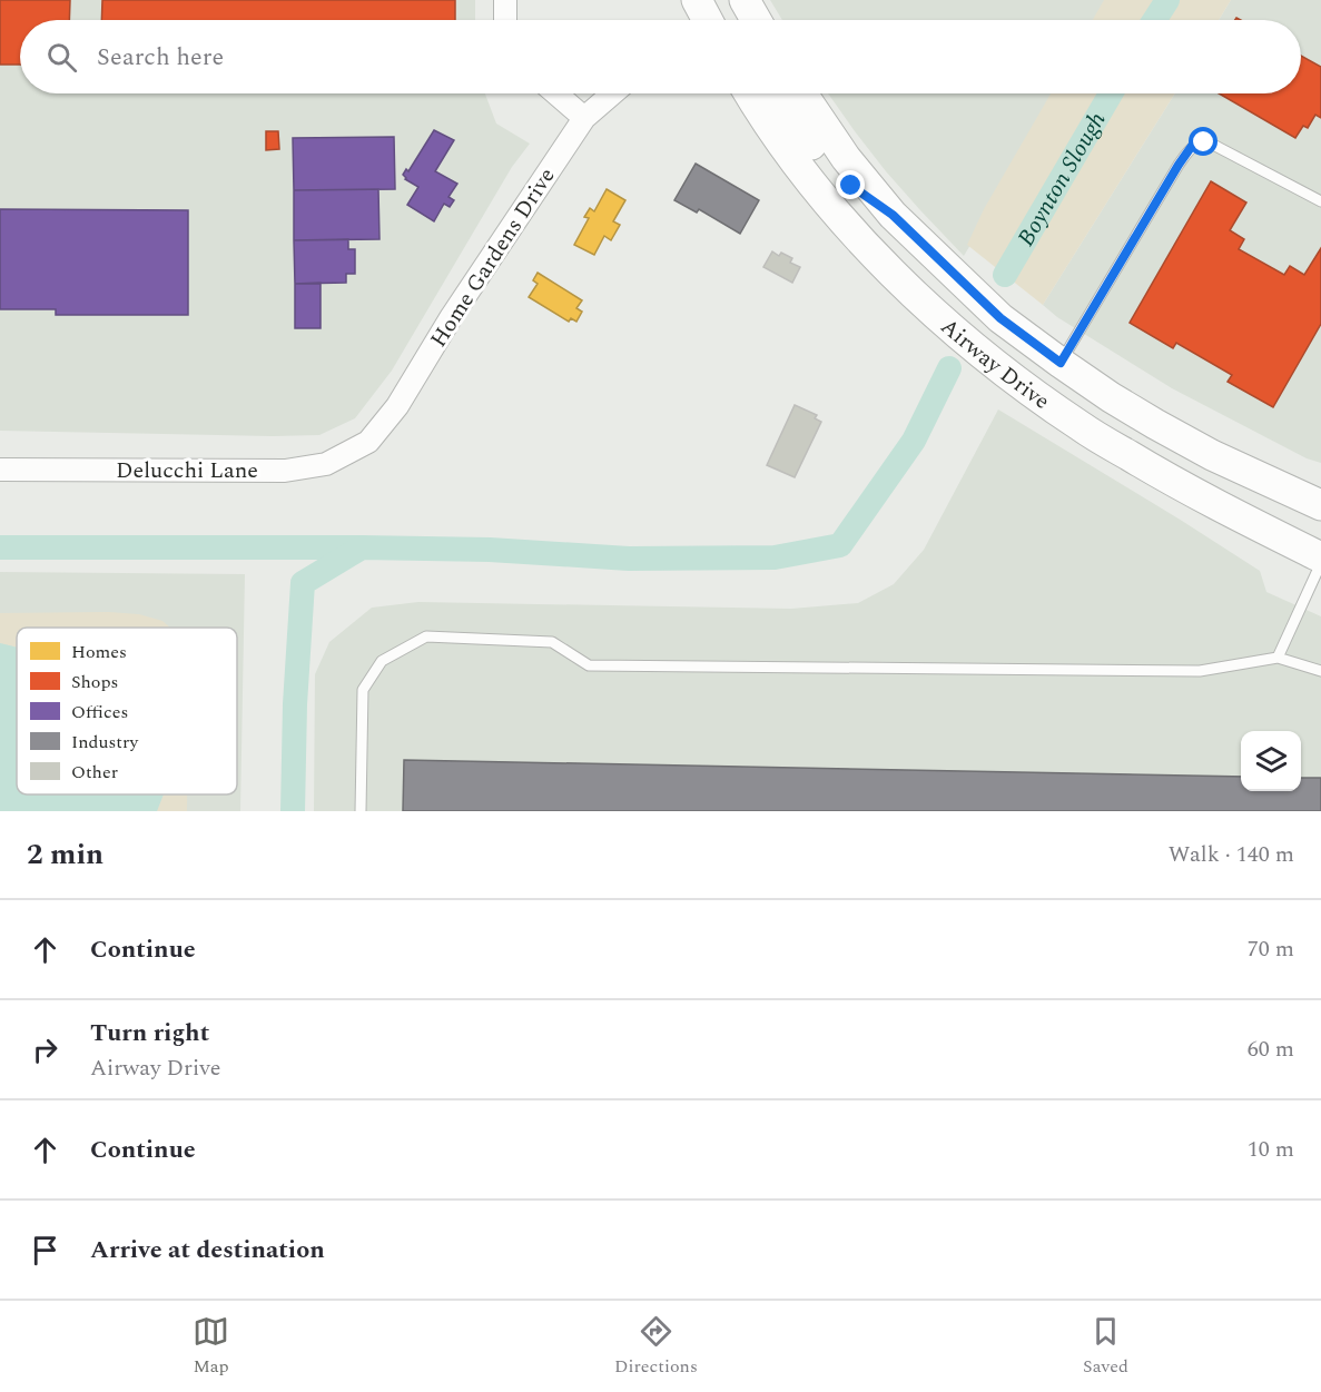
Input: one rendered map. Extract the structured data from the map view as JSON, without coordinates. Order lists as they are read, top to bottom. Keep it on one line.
{"streets":{"main road":["Airway Drive"],"street":["Home Gardens Drive","Delucchi Lane"]},"crossings":[["Home Gardens Drive","Delucchi Lane"]],"water":["Boynton Slough"],"legend":["Homes","Shops","Offices","Industry","Other"],"page":{"search":"Search here","heading":["2 min","Walk · 140 m"],"list":[["Continue","70 m"],["Turn right","Airway Drive","60 m"],["Continue","10 m"],"Arrive at destination"],"nav":["Map","Directions","Saved"]}}
